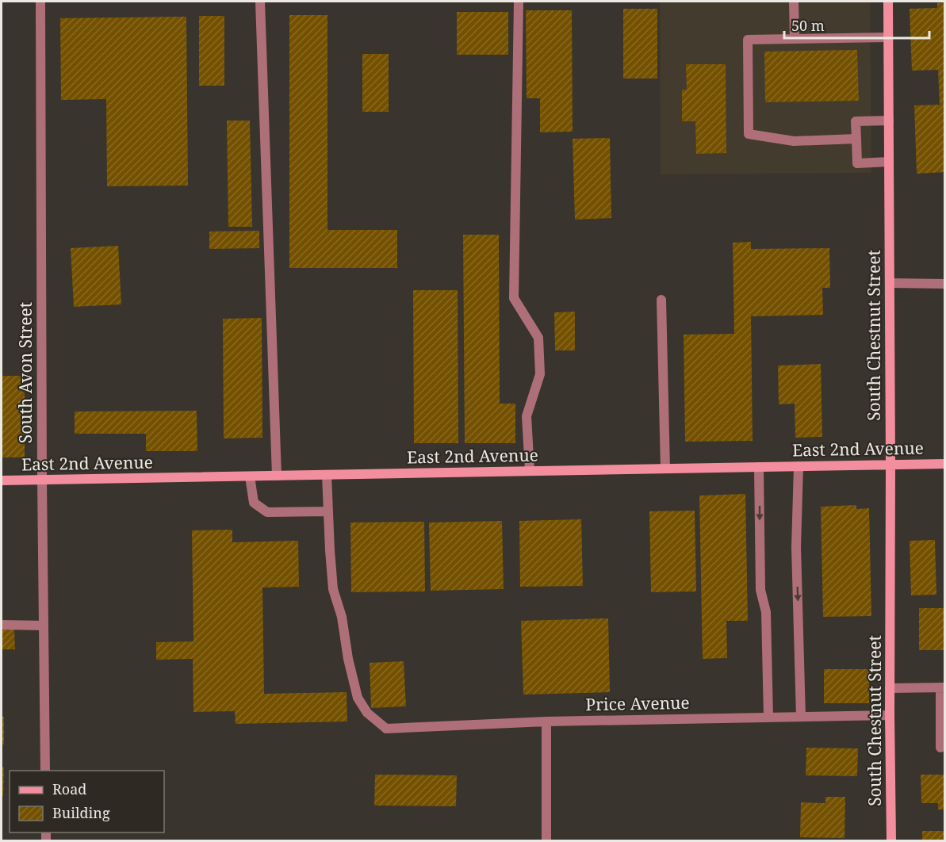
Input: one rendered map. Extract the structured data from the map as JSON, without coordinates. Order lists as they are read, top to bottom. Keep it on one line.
{"streets":{"street":["South Chestnut Street","South Avon Street","East 2nd Avenue","Price Avenue"]},"crossings":[["South Chestnut Street","East 2nd Avenue"],["South Chestnut Street","Price Avenue"],["South Avon Street","East 2nd Avenue"]],"legend":["Road","Building"],"scale_bar":"50 m"}
